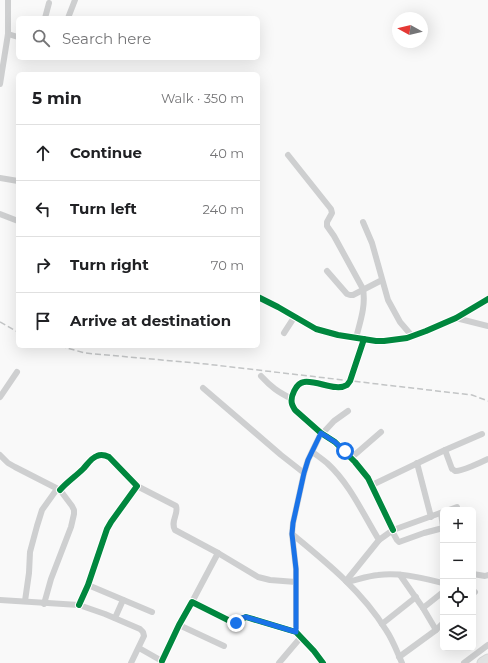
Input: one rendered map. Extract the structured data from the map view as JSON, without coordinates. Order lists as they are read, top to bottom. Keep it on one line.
{"north":"left","page":{"search":"Search here","heading":["5 min","Walk · 350 m"],"list":[["Continue","40 m"],["Turn left","240 m"],["Turn right","70 m"],"Arrive at destination"],"map_buttons":["+","−"]}}
